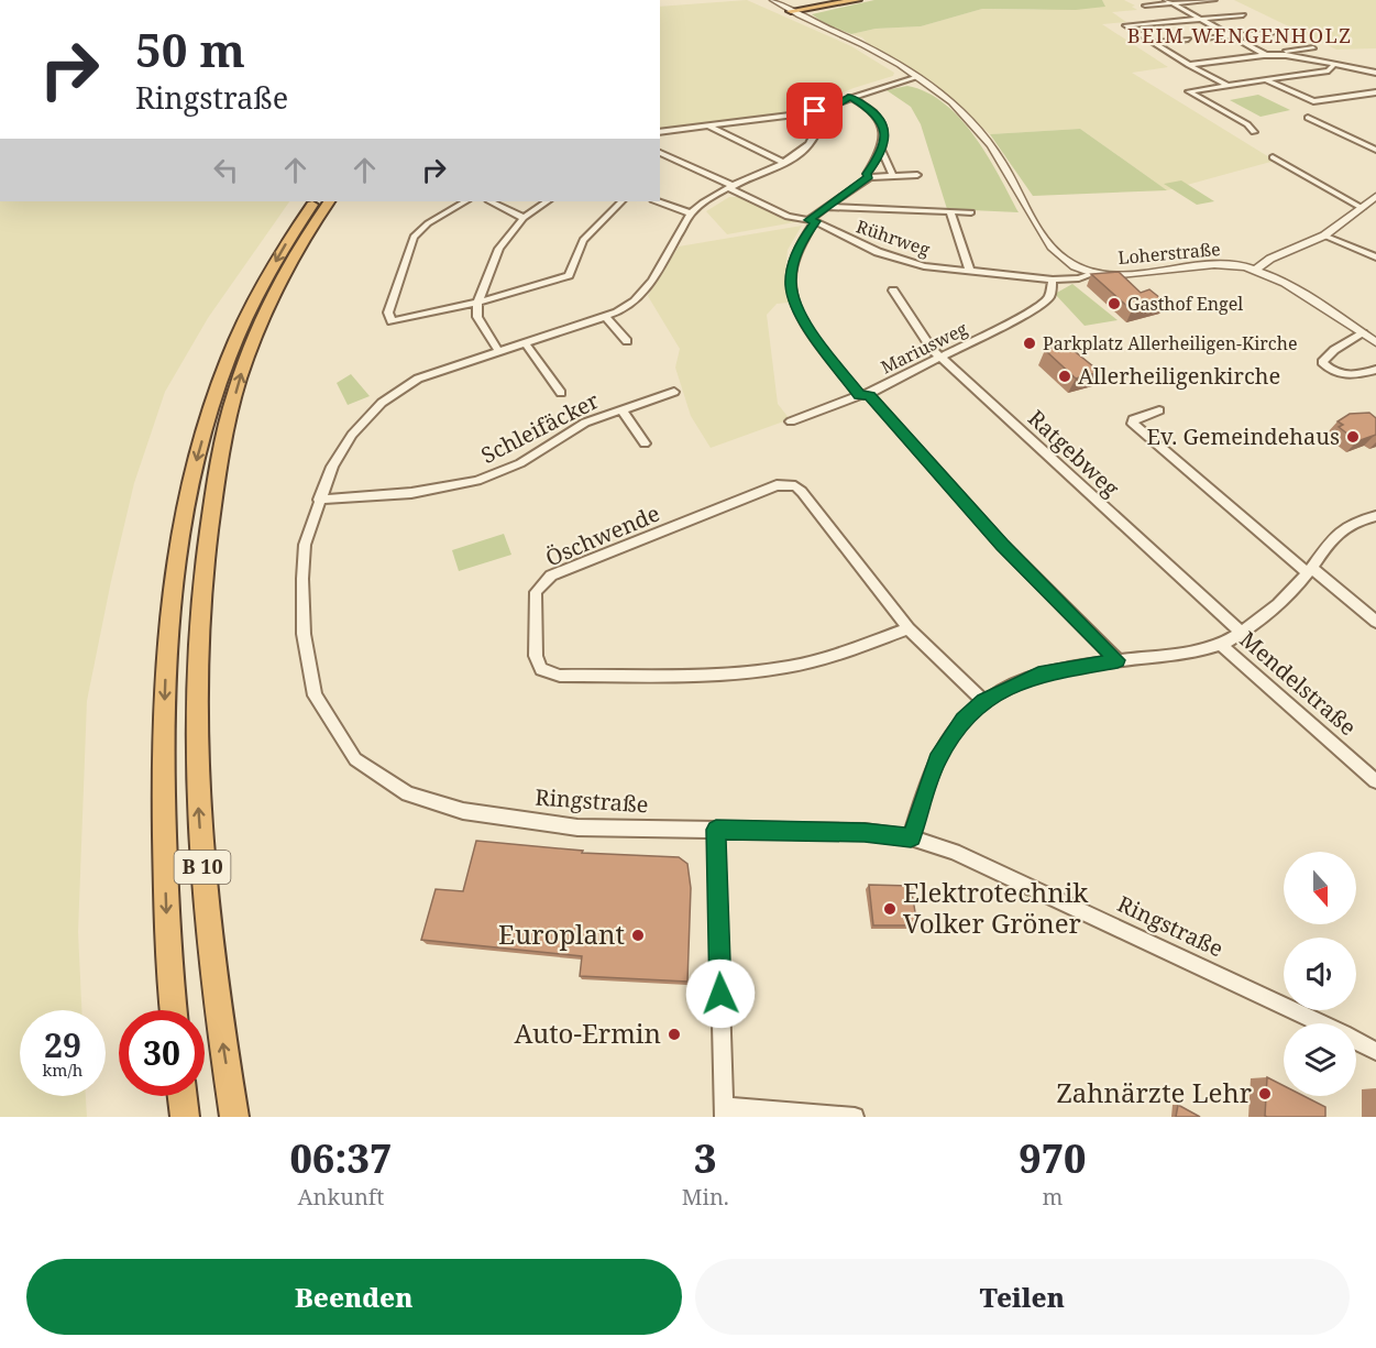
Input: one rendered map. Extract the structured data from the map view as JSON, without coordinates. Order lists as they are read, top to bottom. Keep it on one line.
{"streets":{"highway":["B 10"],"street":["Rührweg","Loherstraße","Mariusweg","Schleifäcker","Ratgebweg","Öschwende","Mendelstraße","Ringstraße"]},"crossings":[["Rührweg","Loherstraße"],["Rührweg","Mariusweg"],["Rührweg","Ringstraße"],["Mariusweg","Ratgebweg"],["Schleifäcker","Ringstraße"]],"districts":["BEIM WENGENHOLZ"],"places":["Gasthof Engel","Parkplatz Allerheiligen-Kirche","Allerheiligenkirche","Ev. Gemeindehaus","Elektrotechnik Volker Gröner","Europlant","Auto-Ermin","Zahnärzte Lehr"],"north":"bottom","page":{"turn":["50 m","Ringstraße"],"speed":"29 km/h","limit":"30","eta":["06:37","Ankunft","3","Min.","970","m"],"buttons":["Beenden","Teilen"]}}
